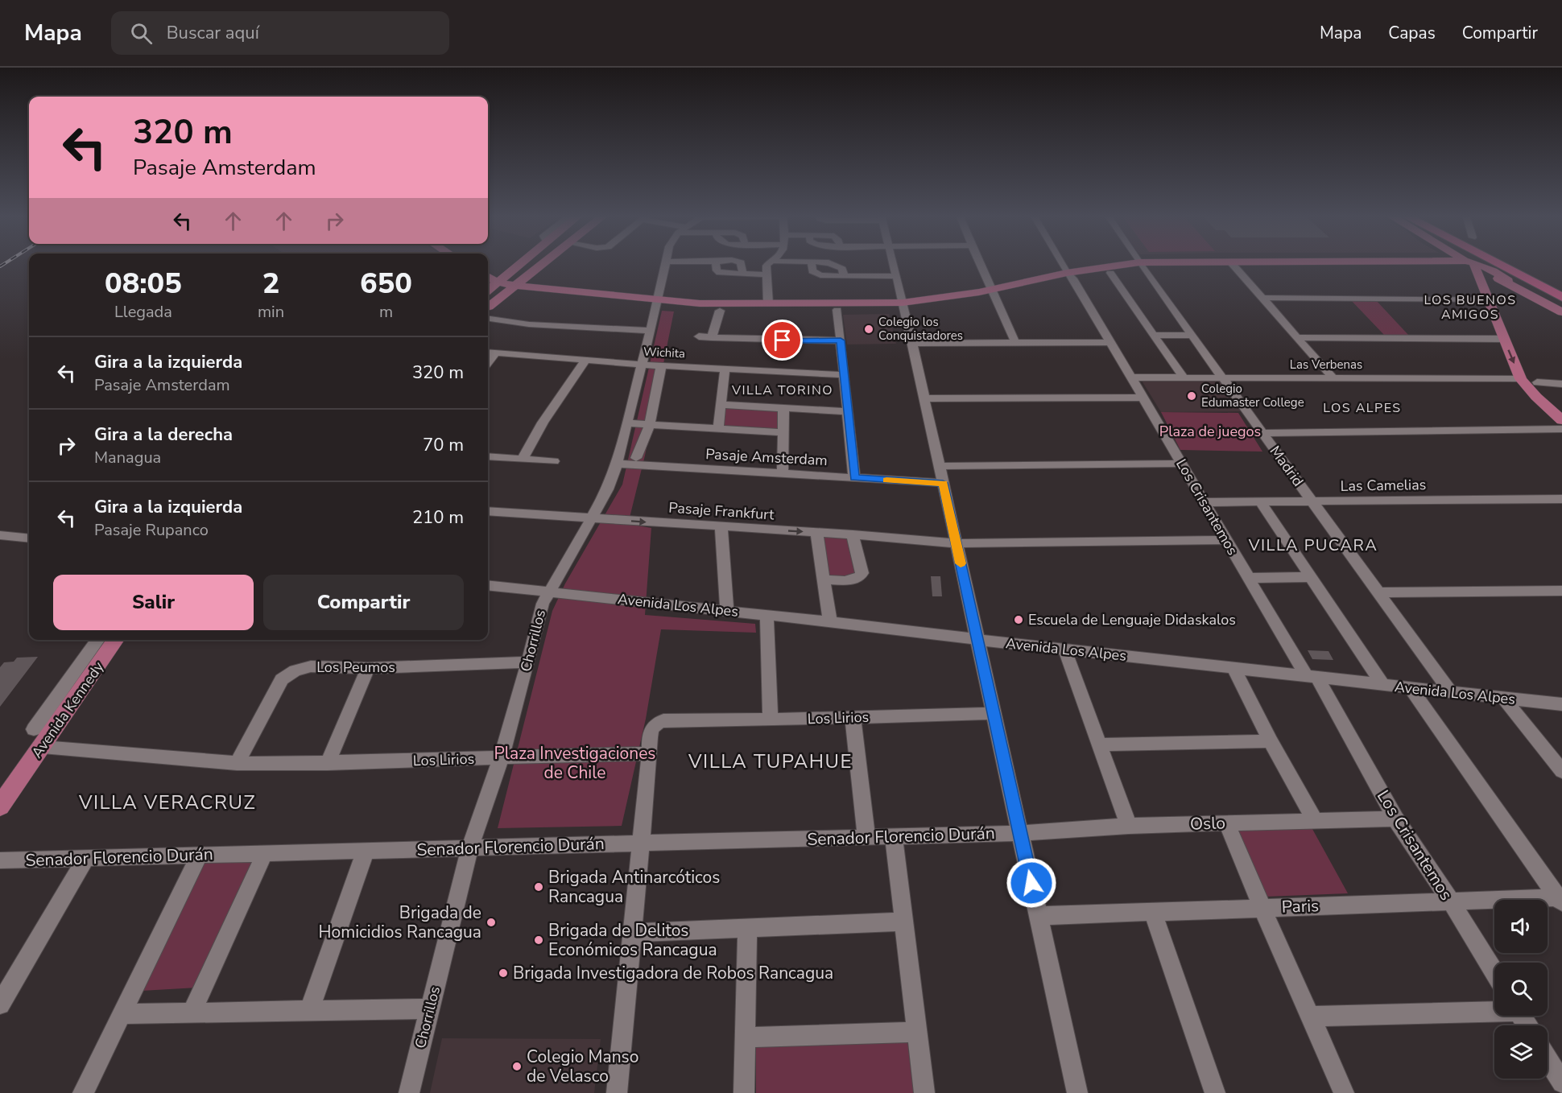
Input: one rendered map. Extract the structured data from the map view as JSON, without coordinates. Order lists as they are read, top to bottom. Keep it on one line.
{"streets":{"main road":["Avenida Kennedy"],"street":["Wichita","Las Verbenas","Pasaje Amsterdam","Madrid","Las Camelias","Los Crisantemos","Pasaje Frankfurt","Avenida Los Alpes","Chorrillos","Los Peumos","Los Lirios","Oslo","Senador Florencio Durán","Paris"]},"crossings":[["Wichita","Chorrillos"],["Las Verbenas","Madrid"],["Las Verbenas","Los Crisantemos"],["Pasaje Amsterdam","Chorrillos"],["Madrid","Las Camelias"],["Madrid","Avenida Los Alpes"],["Las Camelias","Los Crisantemos"],["Los Crisantemos","Pasaje Frankfurt"],["Los Crisantemos","Avenida Los Alpes"],["Los Crisantemos","Oslo"],["Los Crisantemos","Paris"],["Pasaje Frankfurt","Chorrillos"],["Avenida Los Alpes","Chorrillos"],["Chorrillos","Los Peumos"],["Chorrillos","Los Lirios"],["Chorrillos","Senador Florencio Durán"],["Los Peumos","Los Lirios"],["Avenida Kennedy","Los Lirios"],["Oslo","Senador Florencio Durán"]],"districts":["LOS BUENOS AMIGOS","VILLA TORINO","LOS ALPES","VILLA PUCARA","VILLA TUPAHUE","VILLA VERACRUZ"],"parks":["Plaza de juegos","Plaza Investigaciones de Chile"],"places":["Colegio los Conquistadores","Colegio Edumaster College","Escuela de Lenguaje Didaskalos","Brigada Antinarcóticos Rancagua","Brigada de Homicidios Rancagua","Brigada de Delitos Económicos Rancagua","Brigada Investigadora de Robos Rancagua","Colegio Manso de Velasco"],"page":{"header":"Mapa","search":"Buscar aquí","nav":["Mapa","Capas","Compartir"],"turn":["320 m","Pasaje Amsterdam"],"eta":["08:05","Llegada","2","min","650","m"],"list":[{"name":"Gira a la izquierda","note":"Pasaje Amsterdam","value":"320 m"},{"name":"Gira a la derecha","note":"Managua","value":"70 m"},{"name":"Gira a la izquierda","note":"Pasaje Rupanco","value":"210 m"}],"buttons":["Salir","Compartir"]}}
